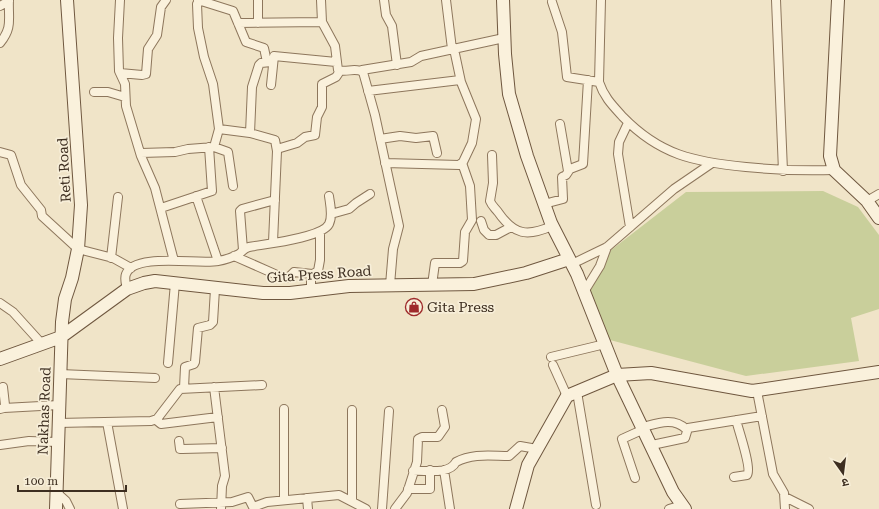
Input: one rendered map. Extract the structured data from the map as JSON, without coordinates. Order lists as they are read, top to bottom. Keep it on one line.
{"streets":{"main road":["Reti Road","Gita Press Road","Nakhas Road"]},"crossings":[["Reti Road","Gita Press Road"],["Reti Road","Nakhas Road"],["Gita Press Road","Nakhas Road"]],"places":{"shop":["Gita Press"]},"scale_bar":"100 m","north":"bottom"}
